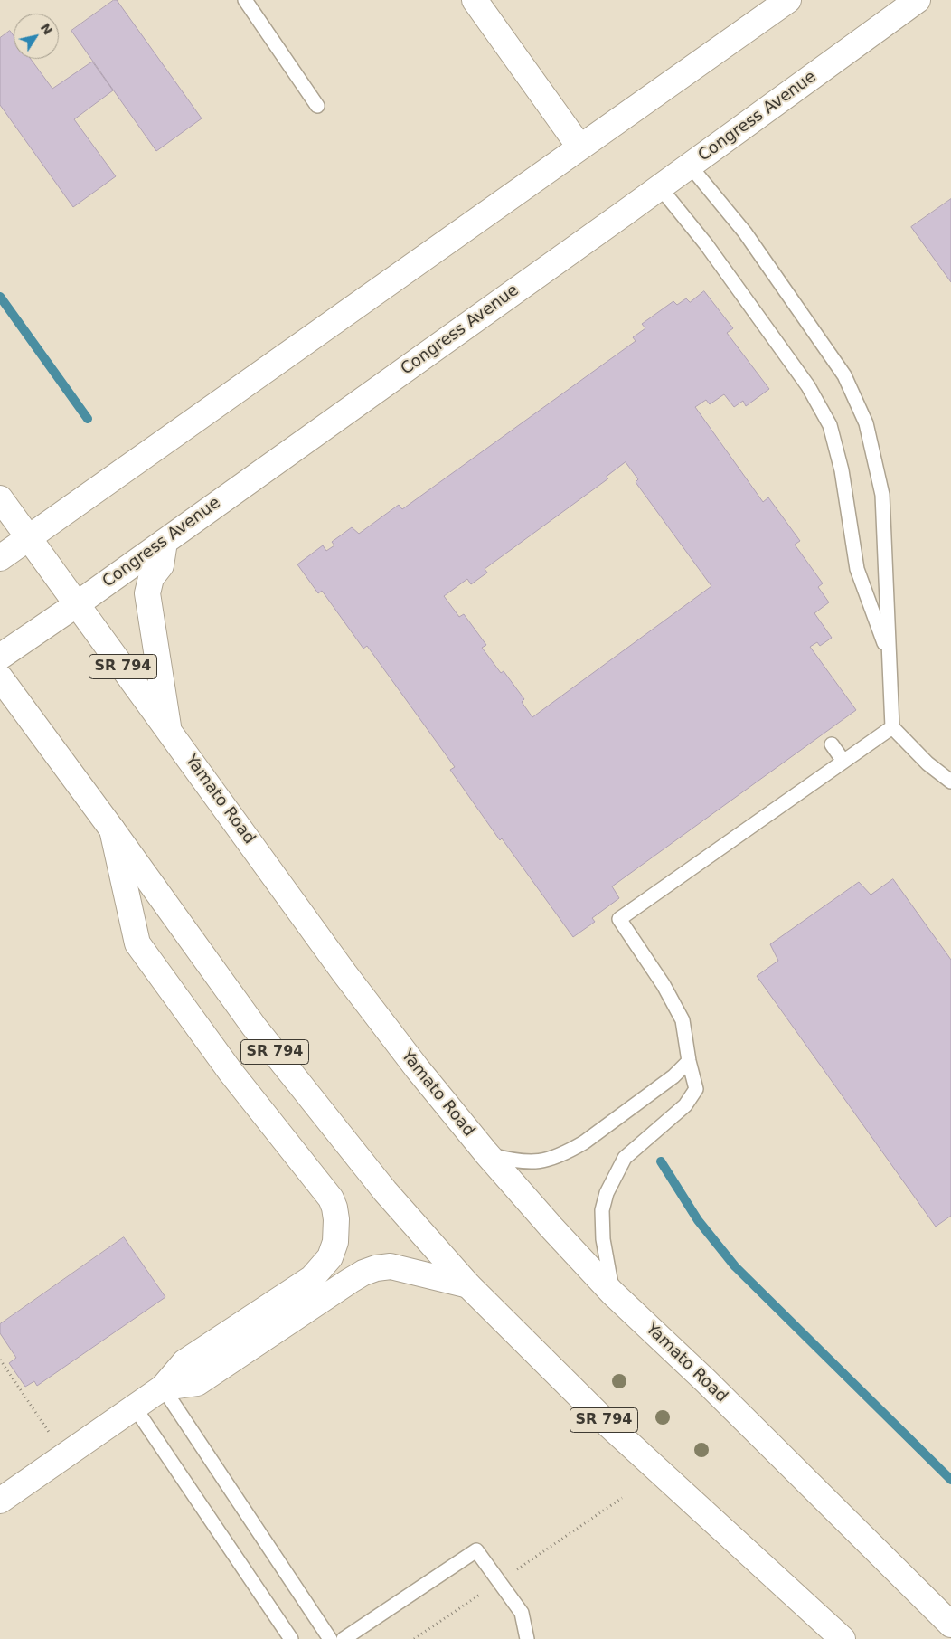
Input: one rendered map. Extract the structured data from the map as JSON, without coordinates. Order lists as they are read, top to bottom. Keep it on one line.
{"streets":{"main road":["Congress Avenue","SR 794","Yamato Road"]},"crossings":[["Congress Avenue","Yamato Road"]],"north":"top right"}
